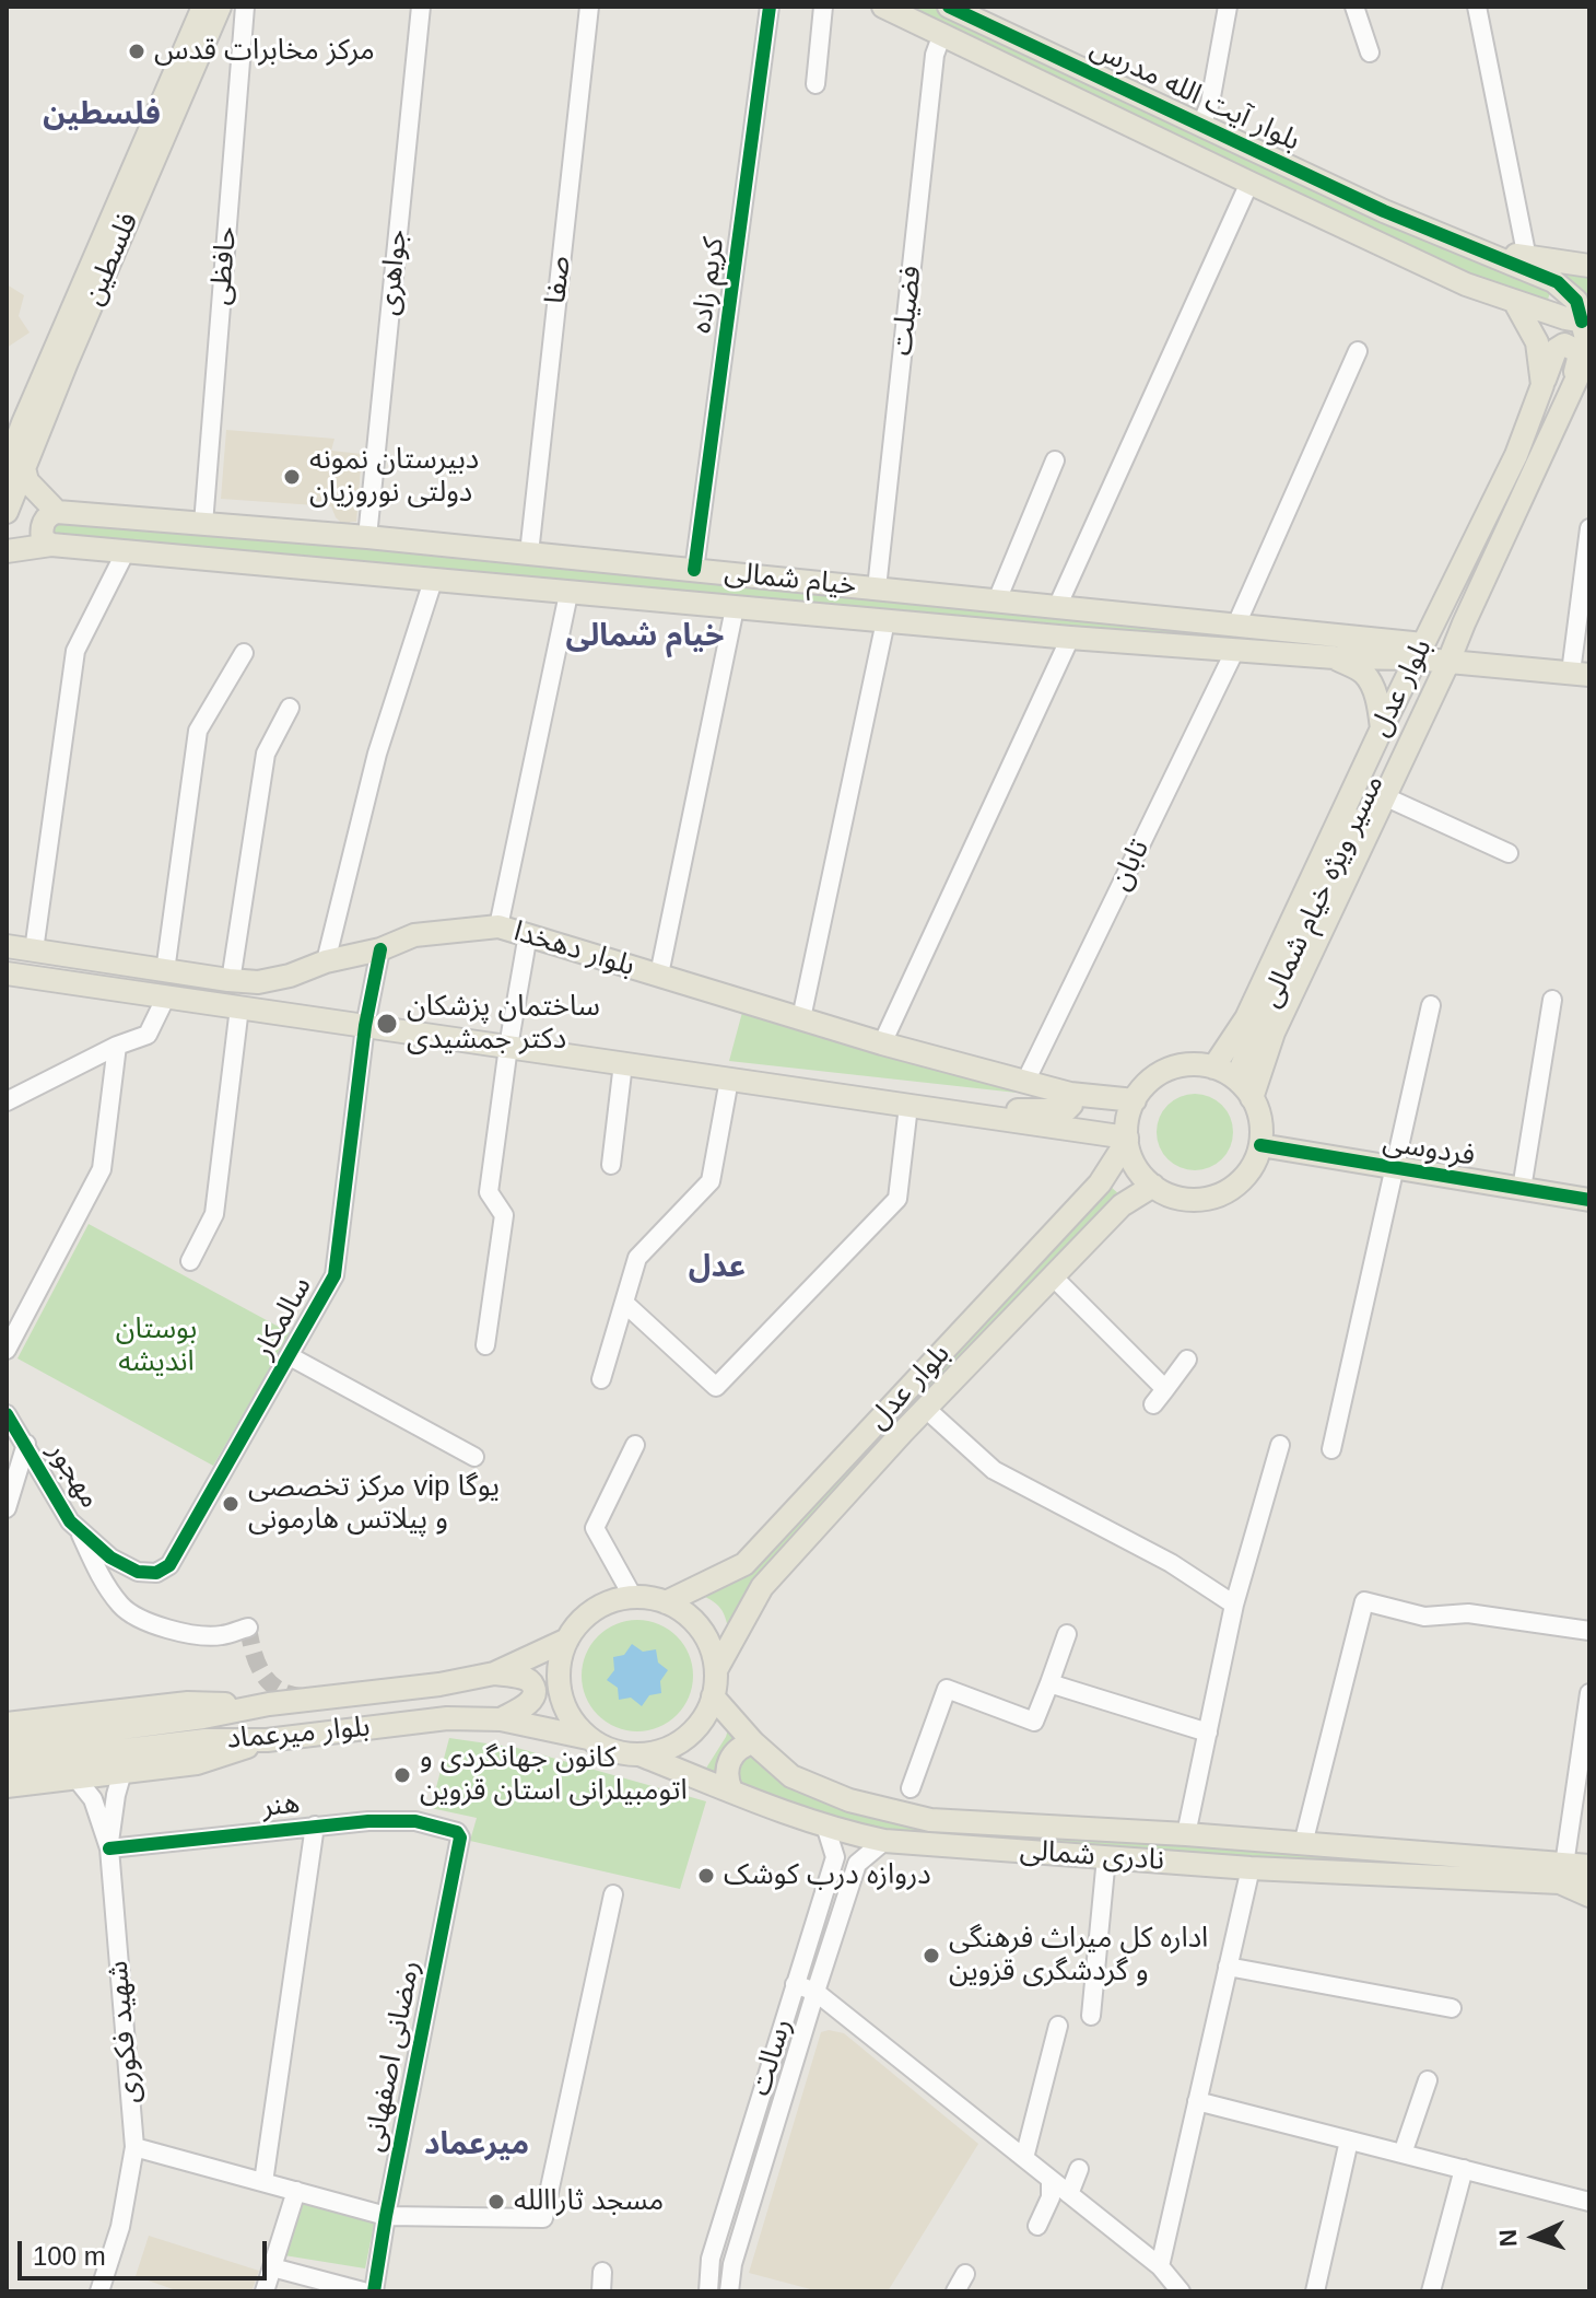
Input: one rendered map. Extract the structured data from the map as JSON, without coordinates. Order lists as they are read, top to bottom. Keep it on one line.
{"streets":{"main road":["بلوار آیت الله مدرس","فلسطین","خیام شمالی","بلوار عدل","مسیر ویژه خیام شمالی","بلوار دهخدا","فردوسی","بلوار میرعماد","نادری شمالی"],"street":["حافظی","جواهری","صفا","کریم زاده","فضیلت","تابان","سالمکار","مهجور","هنر","شهید فکوری","رمضانی اصفهانی","رسالت"]},"crossings":[["بلوار آیت الله مدرس","فضیلت"],["بلوار آیت الله مدرس","بلوار عدل"],["حافظی","خیام شمالی"],["جواهری","خیام شمالی"],["صفا","خیام شمالی"],["کریم زاده","خیام شمالی"],["فضیلت","خیام شمالی"],["خیام شمالی","بلوار عدل"],["خیام شمالی","تابان"],["خیام شمالی","مسیر ویژه خیام شمالی"],["بلوار عدل","مسیر ویژه خیام شمالی"],["بلوار عدل","بلوار دهخدا"],["بلوار عدل","فردوسی"],["بلوار عدل","بلوار میرعماد"],["بلوار عدل","نادری شمالی"],["تابان","بلوار دهخدا"],["مسیر ویژه خیام شمالی","بلوار دهخدا"],["مسیر ویژه خیام شمالی","فردوسی"],["بلوار دهخدا","فردوسی"],["بلوار دهخدا","سالمکار"],["سالمکار","مهجور"],["بلوار میرعماد","نادری شمالی"],["هنر","شهید فکوری"],["هنر","رمضانی اصفهانی"],["نادری شمالی","رسالت"]],"districts":["فلسطین","خیام شمالی","عدل","میرعماد"],"parks":["بوستان اندیشه"],"places":["مرکز مخابرات قدس","دبیرستان نمونه دولتی نوروزیان","ساختمان پزشکان دکتر جمشیدی","مرکز تخصصی vip یوگا و پیلاتس هارمونی","کانون جهانگردی و اتومبیلرانی استان قزوین","دروازه درب کوشک","اداره کل میراث فرهنگی و گردشگری قزوین","مسجد ثاراالله"],"scale_bar":"100 m","north":"left"}
